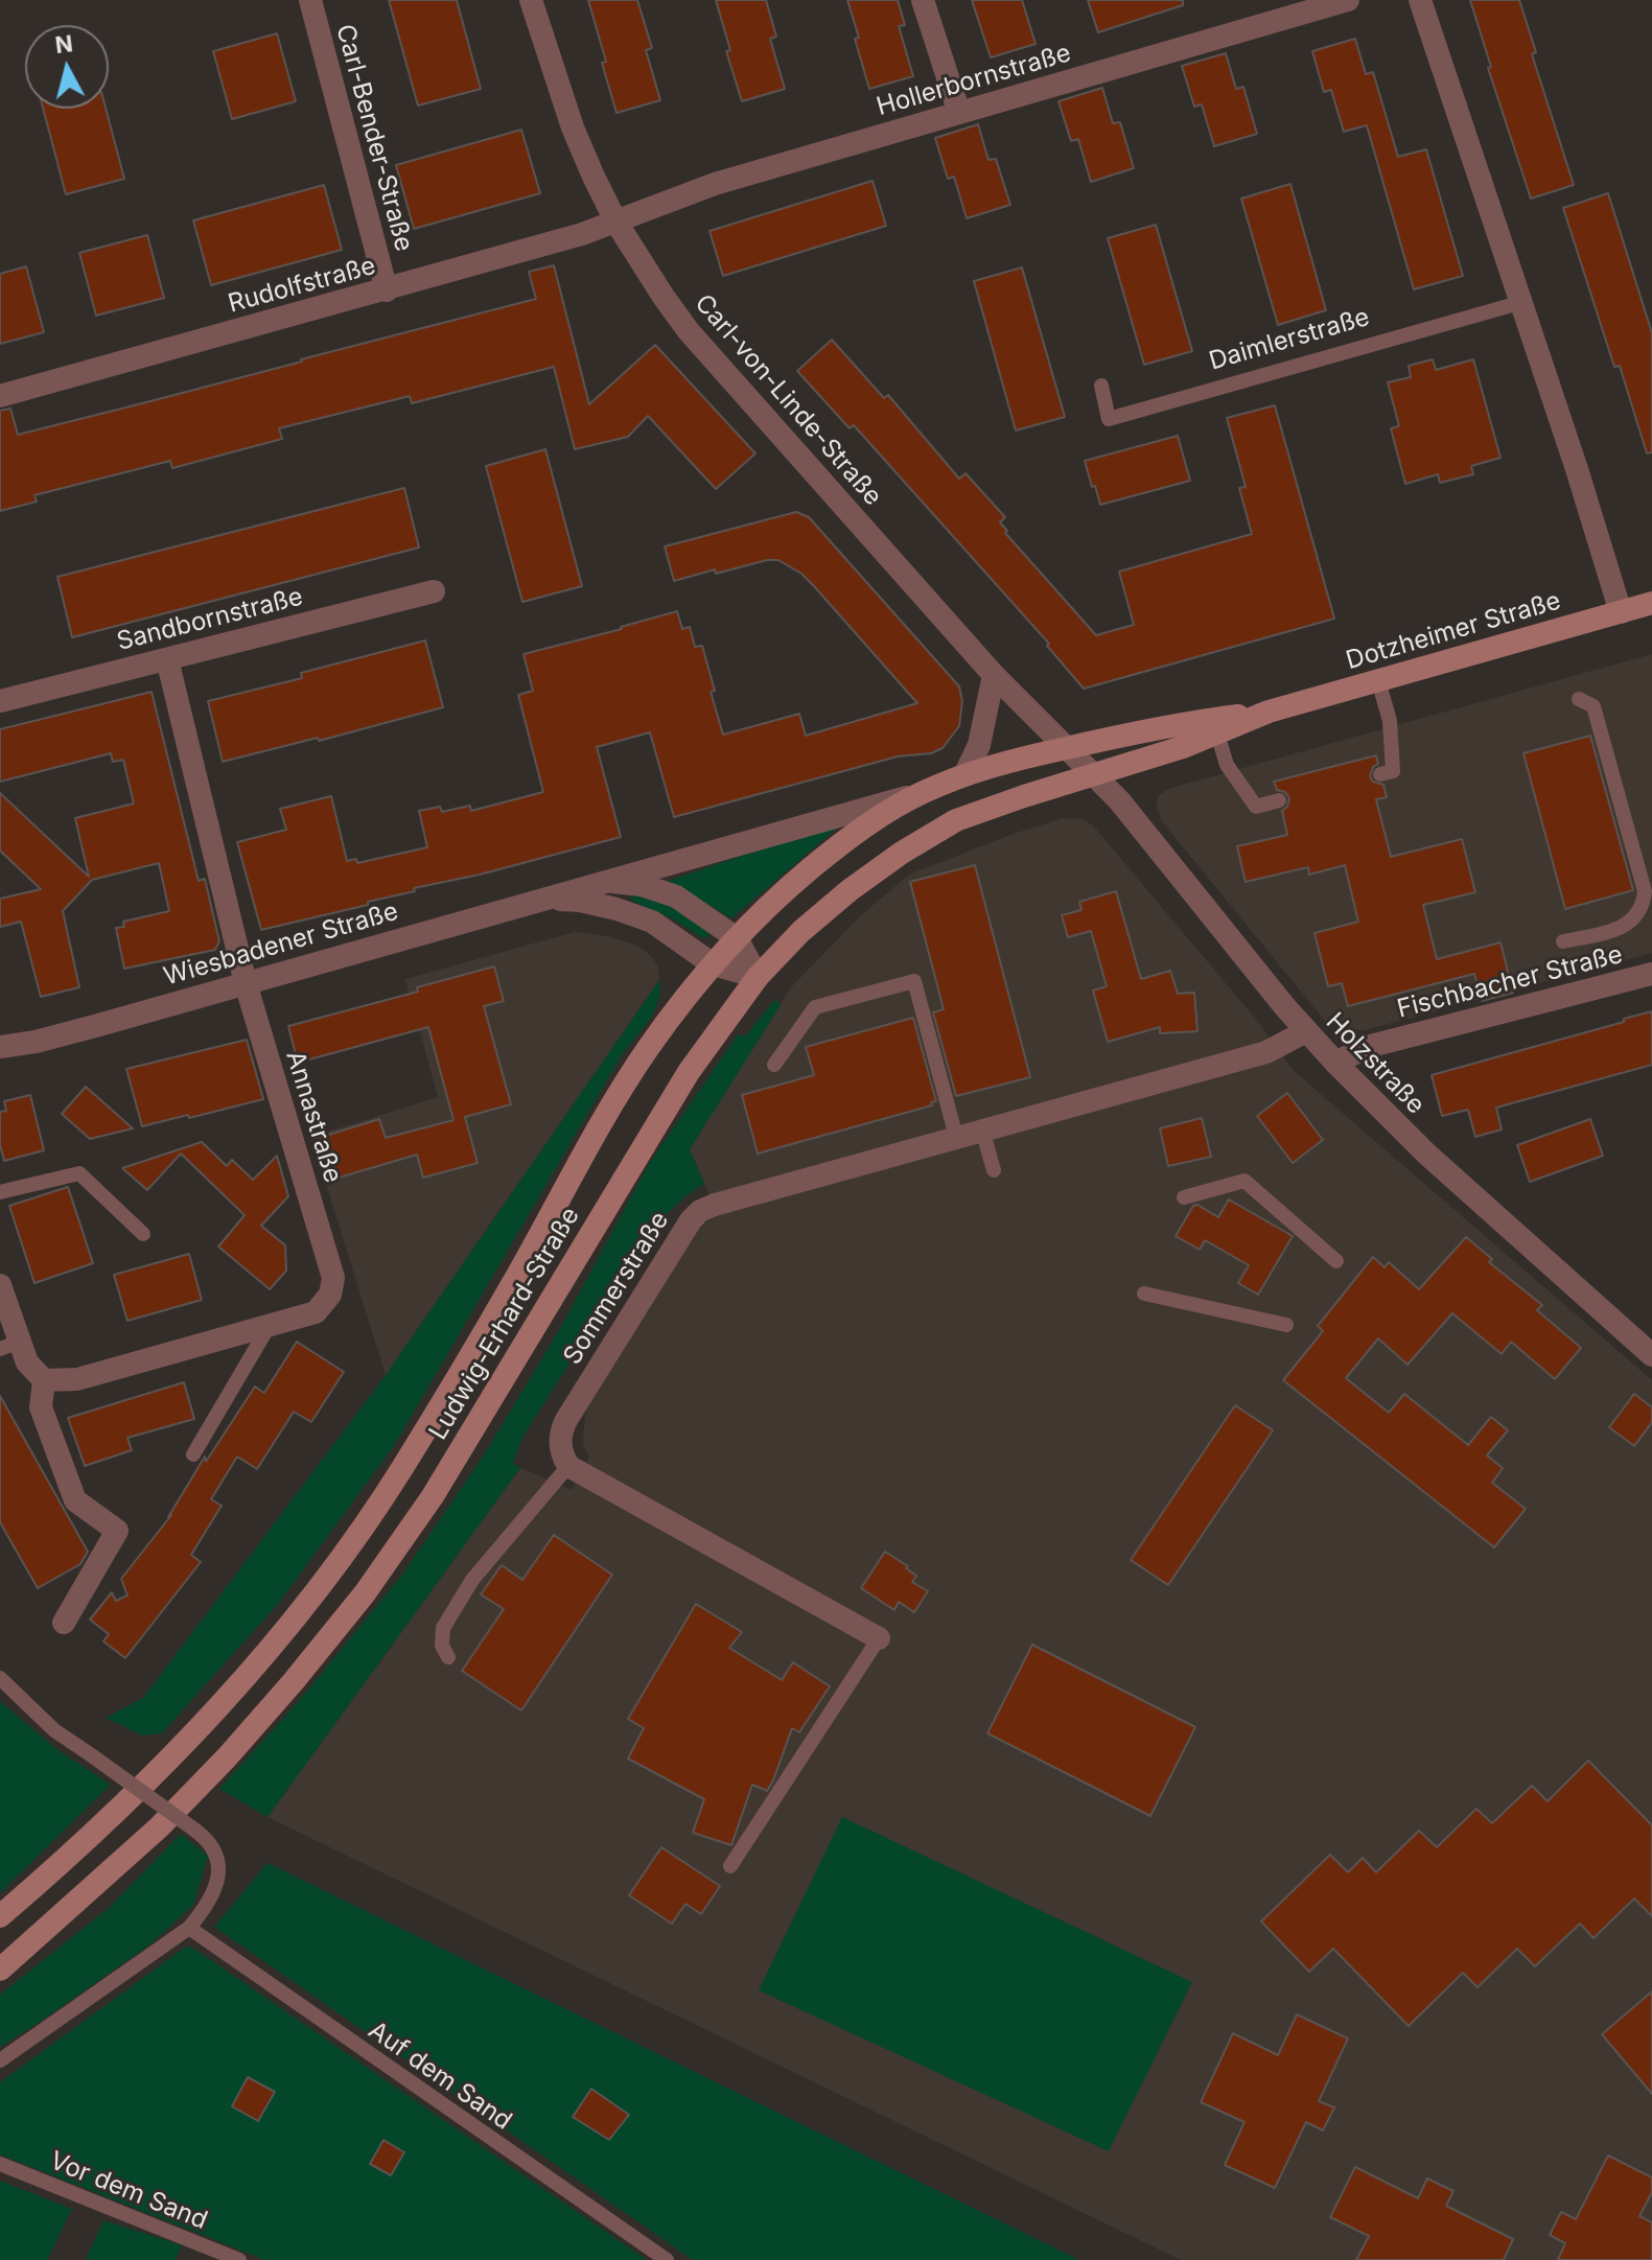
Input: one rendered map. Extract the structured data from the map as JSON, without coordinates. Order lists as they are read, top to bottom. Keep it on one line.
{"streets":{"main road":["Dotzheimer Straße","Ludwig-Erhard-Straße"],"street":["Hollerbornstraße","Carl-Bender-Straße","Rudolfstraße","Carl-von-Linde-Straße","Sandbornstraße","Wiesbadener Straße","Fischbacher Straße","Holzstraße","Annastraße","Sommerstraße"],"lane":["Daimlerstraße","Auf dem Sand","Vor dem Sand"]},"crossings":[["Hollerbornstraße","Rudolfstraße"],["Hollerbornstraße","Carl-von-Linde-Straße"],["Carl-Bender-Straße","Rudolfstraße"],["Rudolfstraße","Carl-von-Linde-Straße"],["Carl-von-Linde-Straße","Dotzheimer Straße"],["Carl-von-Linde-Straße","Holzstraße"],["Carl-von-Linde-Straße","Ludwig-Erhard-Straße"],["Sandbornstraße","Annastraße"],["Dotzheimer Straße","Holzstraße"],["Dotzheimer Straße","Ludwig-Erhard-Straße"],["Wiesbadener Straße","Annastraße"],["Wiesbadener Straße","Ludwig-Erhard-Straße"],["Fischbacher Straße","Holzstraße"],["Holzstraße","Sommerstraße"],["Holzstraße","Ludwig-Erhard-Straße"]],"north":"top"}
